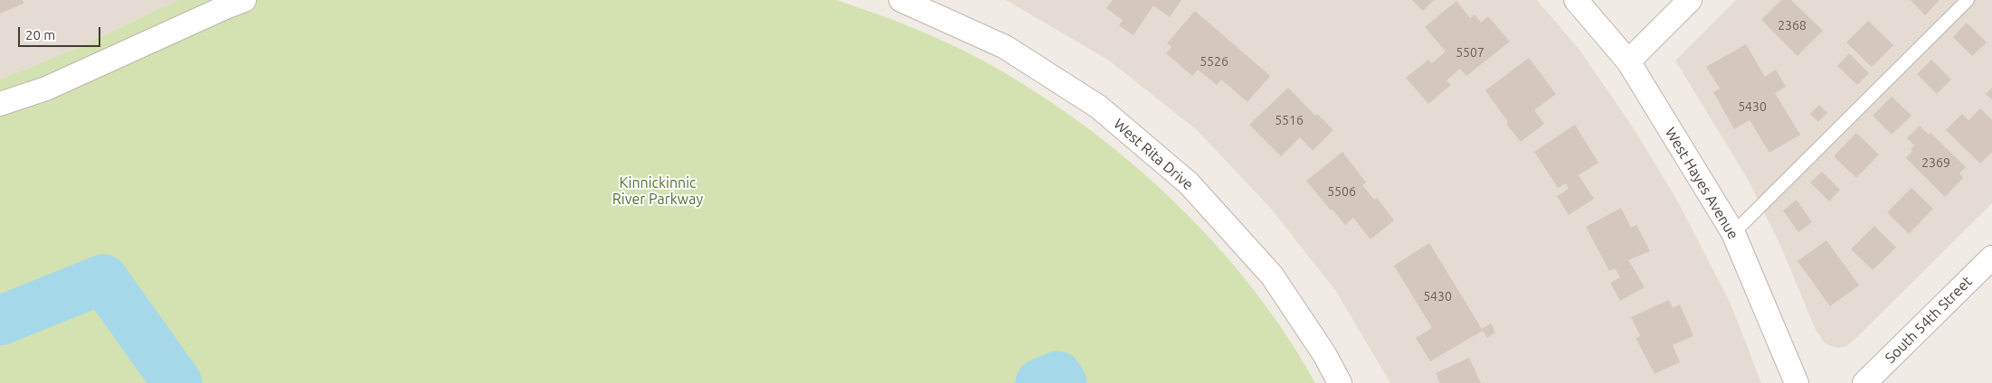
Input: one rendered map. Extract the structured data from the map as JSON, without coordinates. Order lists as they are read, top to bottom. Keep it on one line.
{"streets":{"street":["West Rita Drive","West Hayes Avenue","South 54th Street"]},"parks":["Kinnickinnic River Parkway"],"house_numbers":["2368","5507","5526","5430","5516","2369","5506","5430"],"scale_bar":"20 m"}
